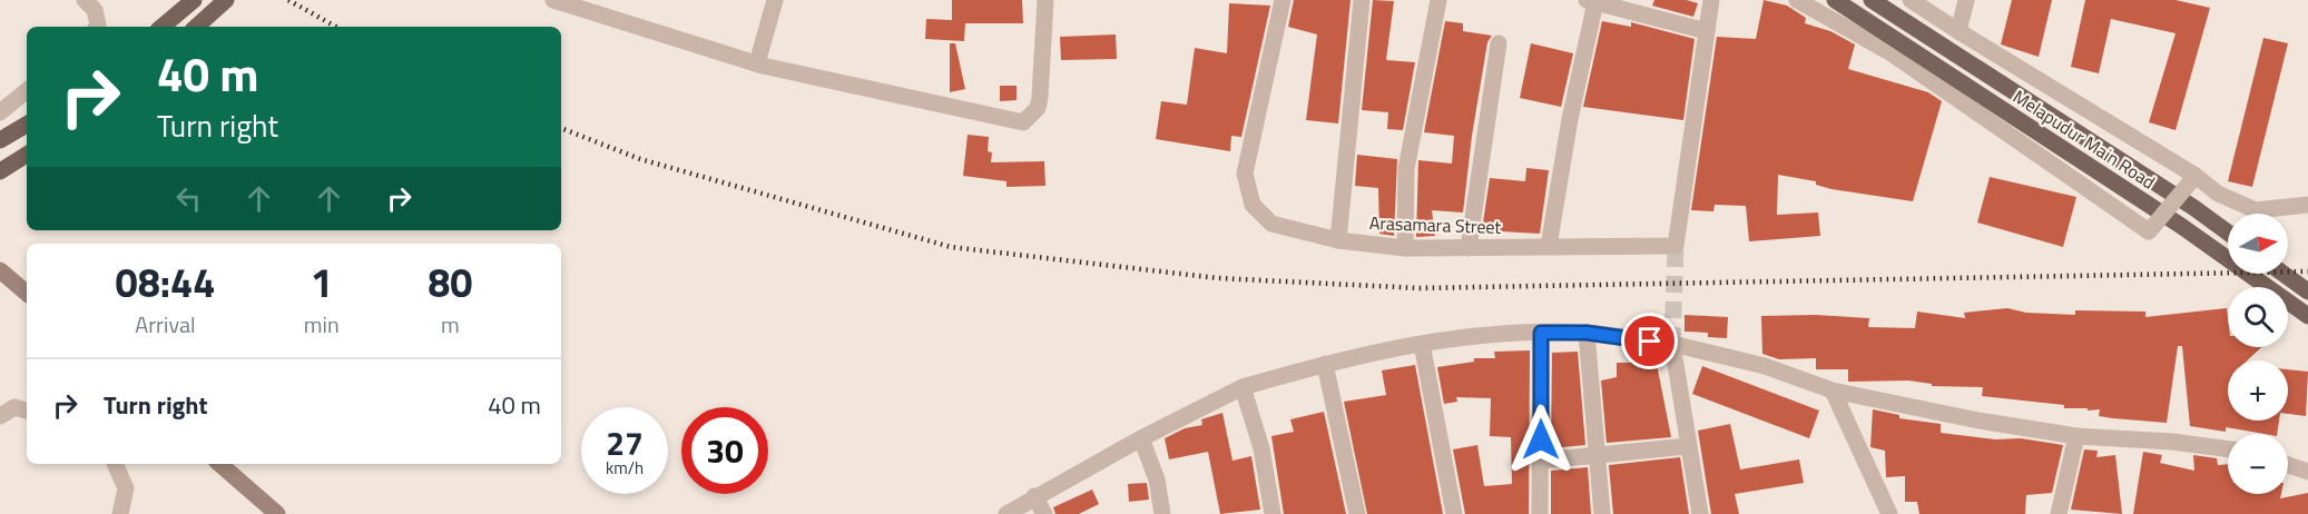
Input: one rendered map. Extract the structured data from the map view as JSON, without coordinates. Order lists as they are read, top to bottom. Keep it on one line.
{"streets":{"main road":["Melapudur Main Road"],"street":["Arasamara Street"]},"north":"right","page":{"turn":["40 m","Turn right"],"map_buttons":["+","−"],"eta":["08:44","Arrival","1","min","80","m"],"list":[{"name":"Turn right","value":"40 m"}],"speed":"27 km/h","limit":"30"}}
